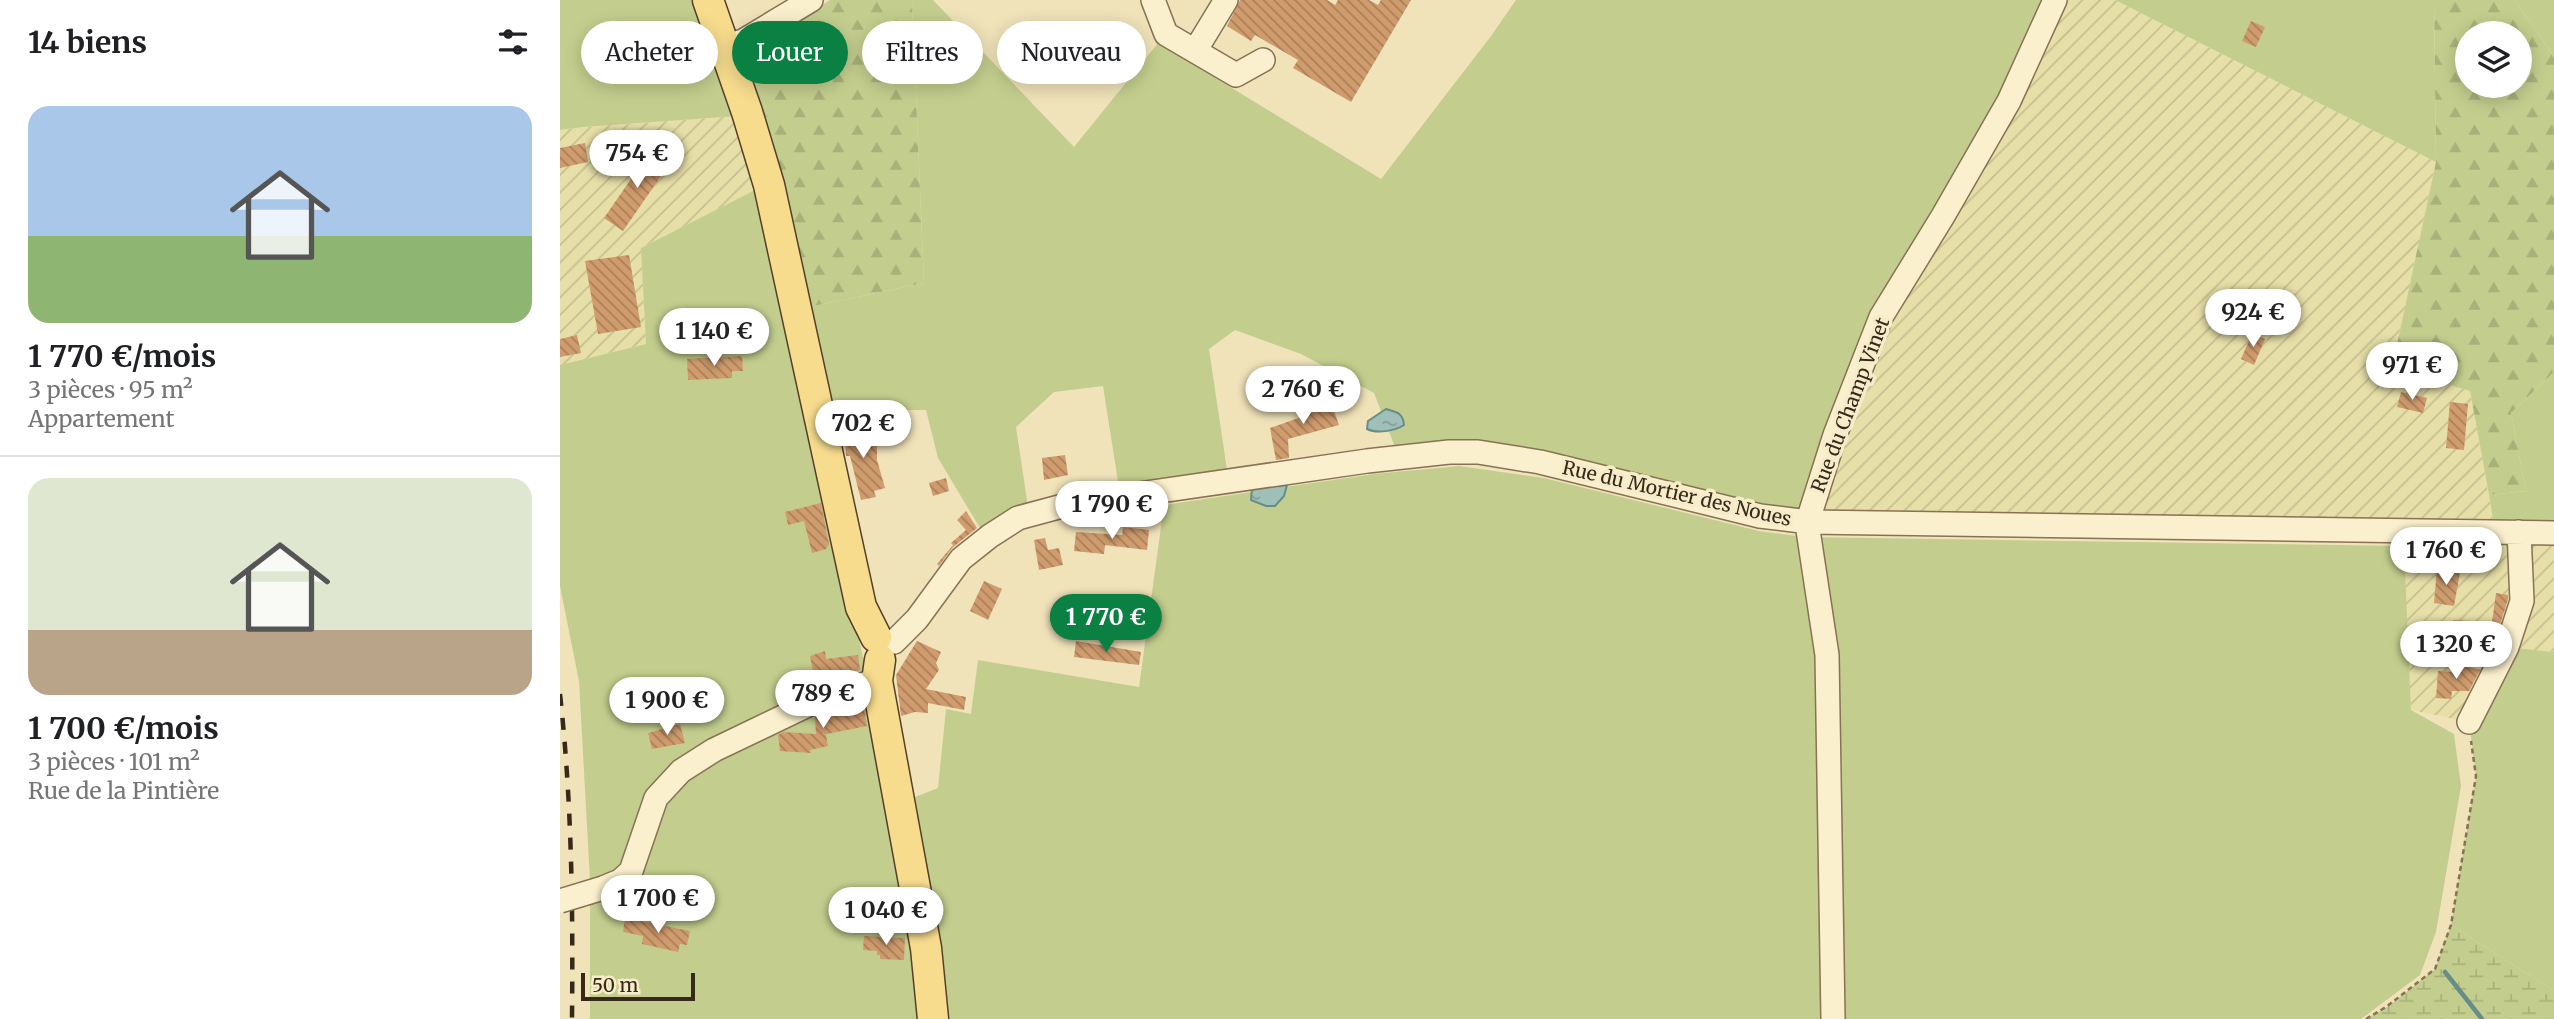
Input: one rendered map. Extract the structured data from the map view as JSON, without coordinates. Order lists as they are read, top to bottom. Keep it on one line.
{"streets":{"street":["Rue du Champ Vinet","Rue du Mortier des Noues"]},"crossings":[["Rue du Champ Vinet","Rue du Mortier des Noues"]],"scale_bar":"50 m","page":{"heading":"14 biens","chip":["Acheter","Louer","Filtres","Nouveau"],"list":[{"name":"1 770 €/mois","note":"3 pièces · 95 m² · Appartement"},{"name":"1 700 €/mois","note":"3 pièces · 101 m² · Rue de la Pintière"}],"price":["754 €","924 €","1 140 €","971 €","2 760 €","702 €","1 790 €","1 760 €","1 770 €","1 320 €","789 €","1 900 €","1 700 €","1 040 €"],"scale":"50 m"}}
